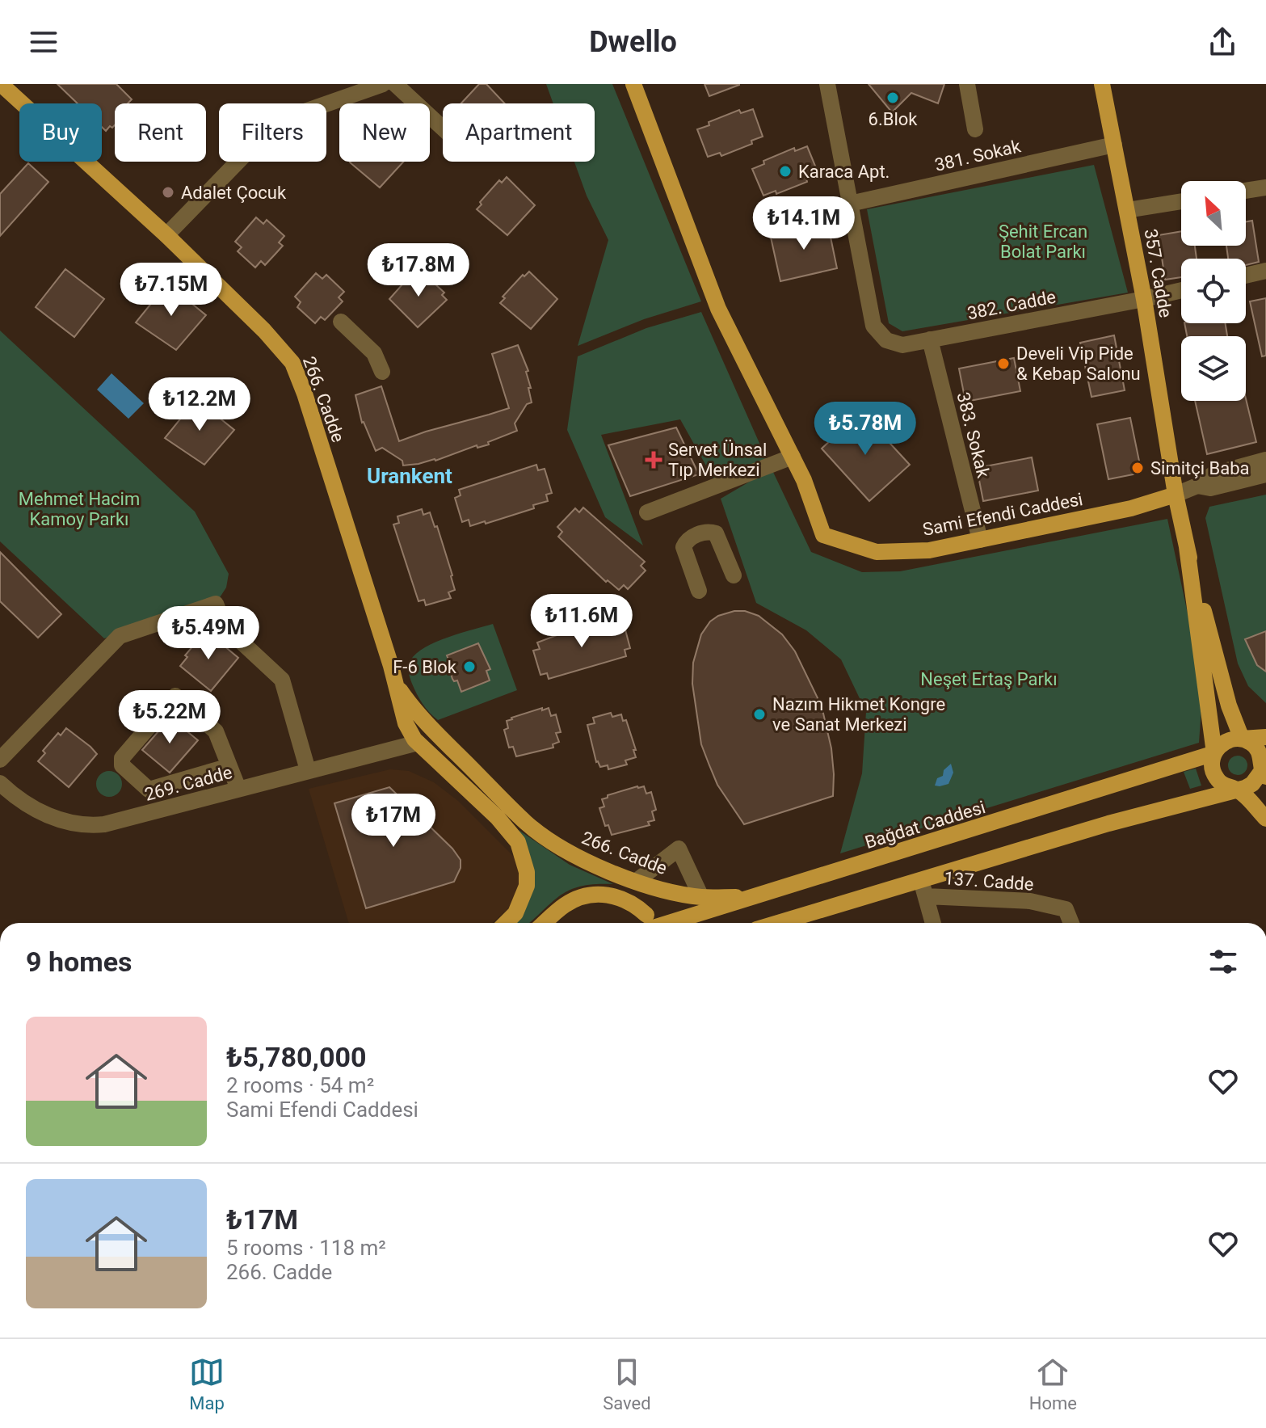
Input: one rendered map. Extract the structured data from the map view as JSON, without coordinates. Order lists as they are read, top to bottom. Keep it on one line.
{"streets":{"main road":["357. Cadde","266. Cadde","Sami Efendi Caddesi","Bağdat Caddesi"],"street":["381. Sokak","382. Cadde","383. Sokak","269. Cadde","137. Cadde"]},"crossings":[["381. Sokak","357. Cadde"],["381. Sokak","382. Cadde"],["357. Cadde","382. Cadde"],["357. Cadde","Sami Efendi Caddesi"],["382. Cadde","383. Sokak"],["266. Cadde","269. Cadde"],["266. Cadde","Bağdat Caddesi"],["383. Sokak","Sami Efendi Caddesi"]],"districts":["Urankent"],"parks":["Şehit Ercan Bolat Parkı","Mehmet Hacim Kamoy Parkı","Neşet Ertaş Parkı"],"places":{"other":["6.Blok","Karaca Apt.","Adalet Çocuk","Develi Vip Pide & Kebap Salonu","Simitçi Baba","F-6 Blok","Nazım Hikmet Kongre ve Sanat Merkezi"],"health":["Servet Ünsal Tıp Merkezi"]},"north":"top left","page":{"header":"Dwello","chip":["Buy","Rent","Filters","New","Apartment"],"price":["₺14.1M","₺17.8M","₺7.15M","₺12.2M","₺5.78M","₺11.6M","₺5.49M","₺5.22M","₺17M"],"heading":"9 homes","list":[{"name":"₺5,780,000","note":"2 rooms · 54 m² · Sami Efendi Caddesi"},{"name":"₺17M","note":"5 rooms · 118 m² · 266. Cadde"}],"tabs":["Map","Saved","Home"]}}
